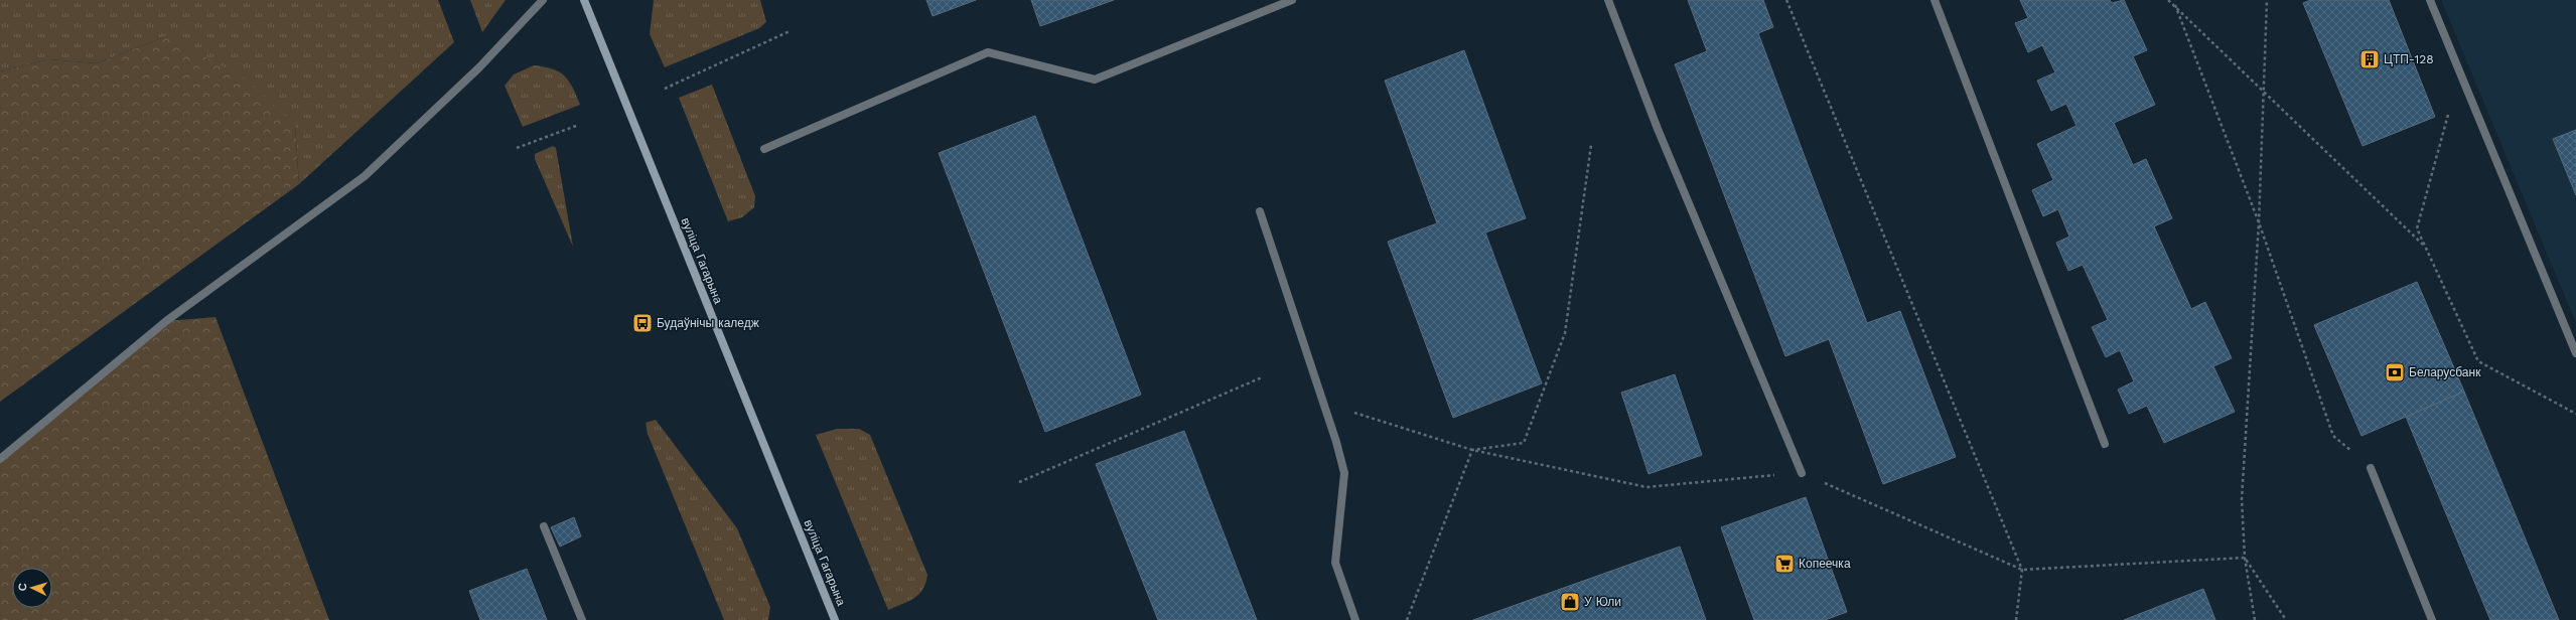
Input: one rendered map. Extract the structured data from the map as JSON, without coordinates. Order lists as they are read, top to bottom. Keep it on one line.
{"streets":{"main road":["вуліца Гагарына"]},"places":{"building":["ЦТП-128"],"bus stop":["Будаўнічы каледж"],"bank":["Беларусбанк"],"supermarket":["Копеечка"],"shop":["У Юли"]},"north":"left"}
